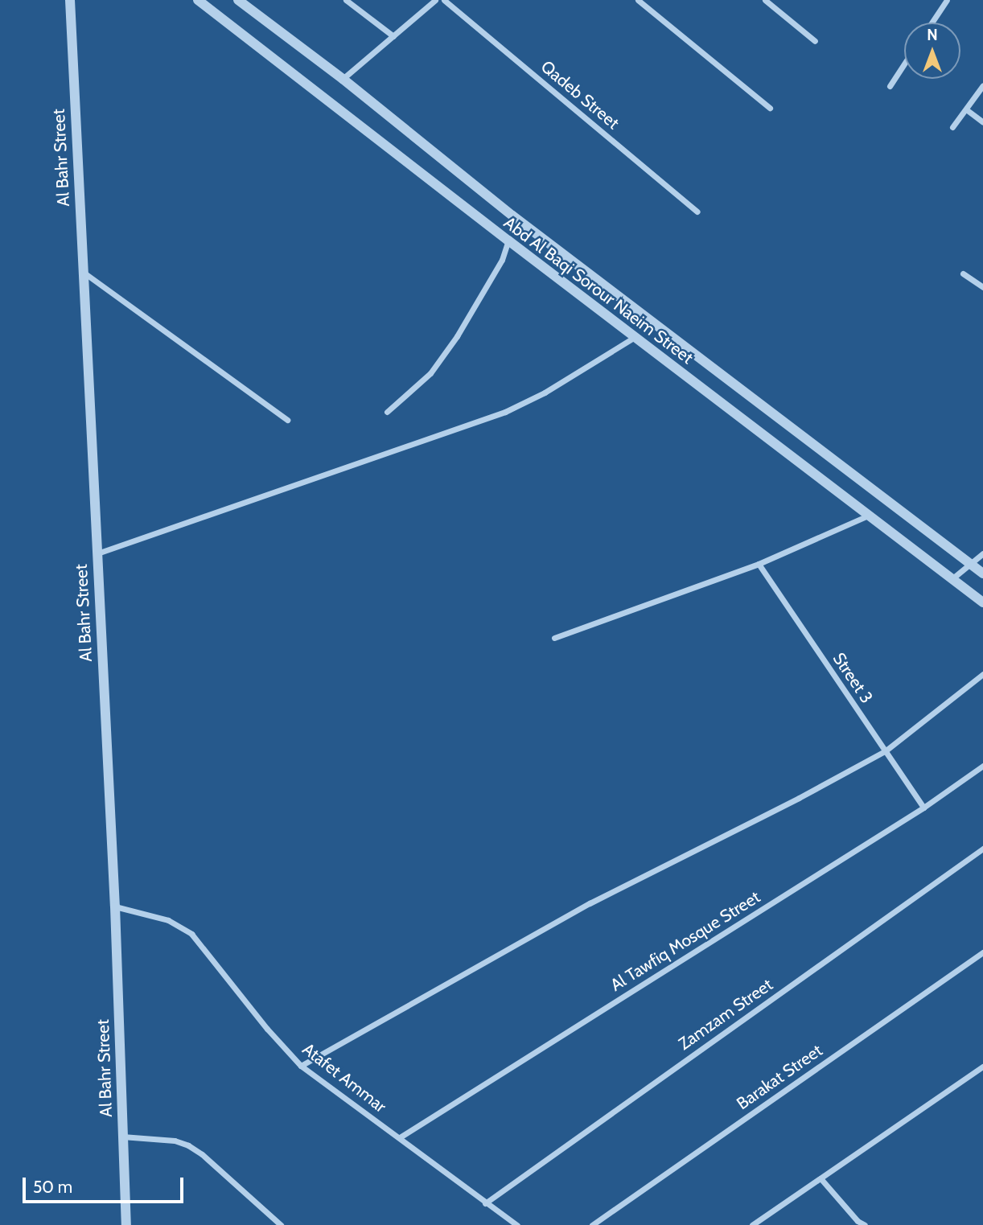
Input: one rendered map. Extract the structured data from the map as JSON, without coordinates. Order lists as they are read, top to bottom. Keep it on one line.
{"streets":{"street":["Qadeb Street","Al Bahr Street","Abd Al Baqi Sorour Naeim Street","Street 3","Al Tawfiq Mosque Street","Zamzam Street","Barakat Street","Atafet Ammar"]},"crossings":[["Al Bahr Street","Atafet Ammar"],["Street 3","Al Tawfiq Mosque Street"],["Al Tawfiq Mosque Street","Atafet Ammar"],["Zamzam Street","Atafet Ammar"]],"scale_bar":"50 m","north":"top"}
